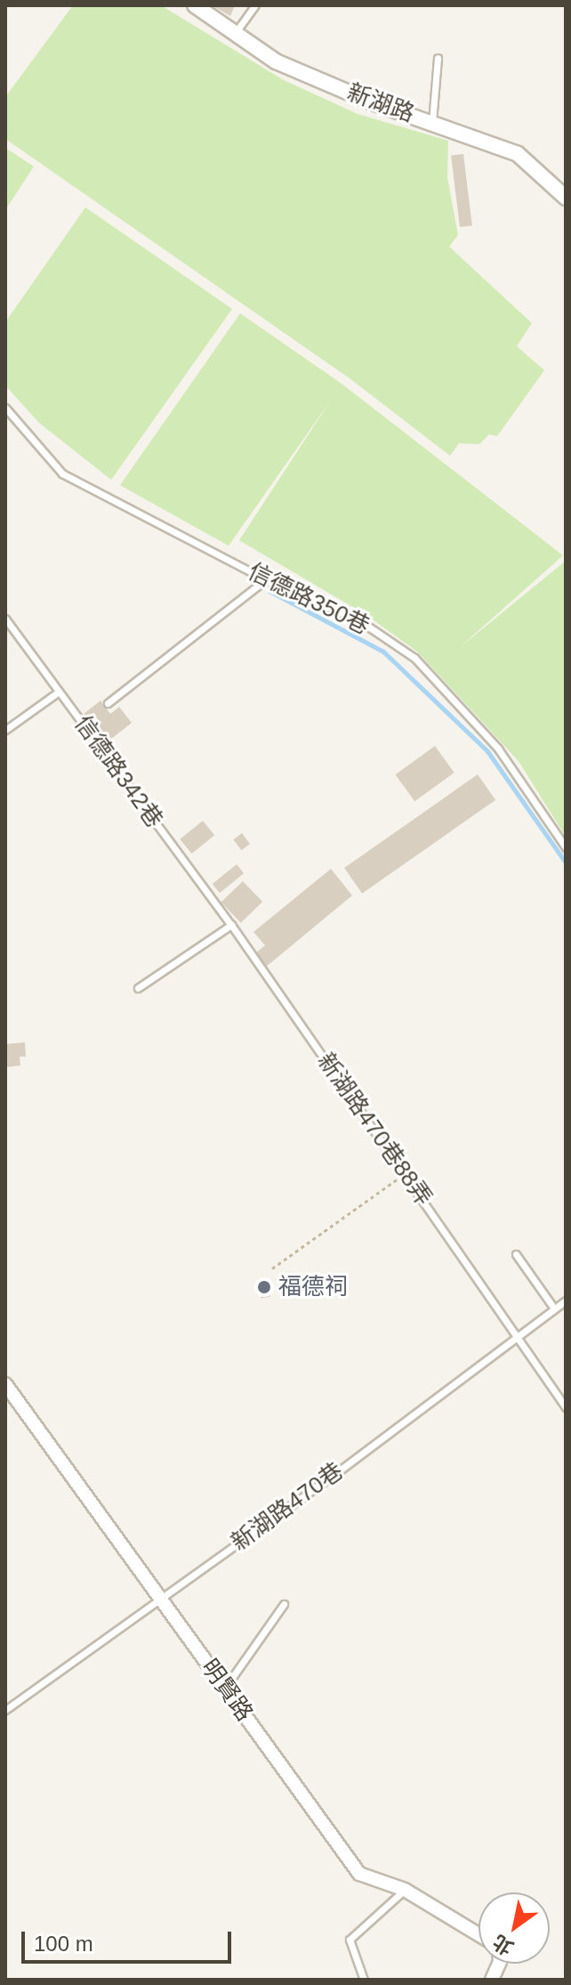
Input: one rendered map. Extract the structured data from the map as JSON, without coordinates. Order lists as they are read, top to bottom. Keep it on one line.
{"streets":{"street":["新湖路","明賢路"],"lane":["信德路350巷","信德路342巷","新湖路470巷88弄","新湖路470巷"]},"crossings":[["信德路342巷","新湖路470巷88弄"],["新湖路470巷88弄","新湖路470巷"],["新湖路470巷","明賢路"]],"places":["福德祠"],"scale_bar":"100 m","north":"bottom left"}
